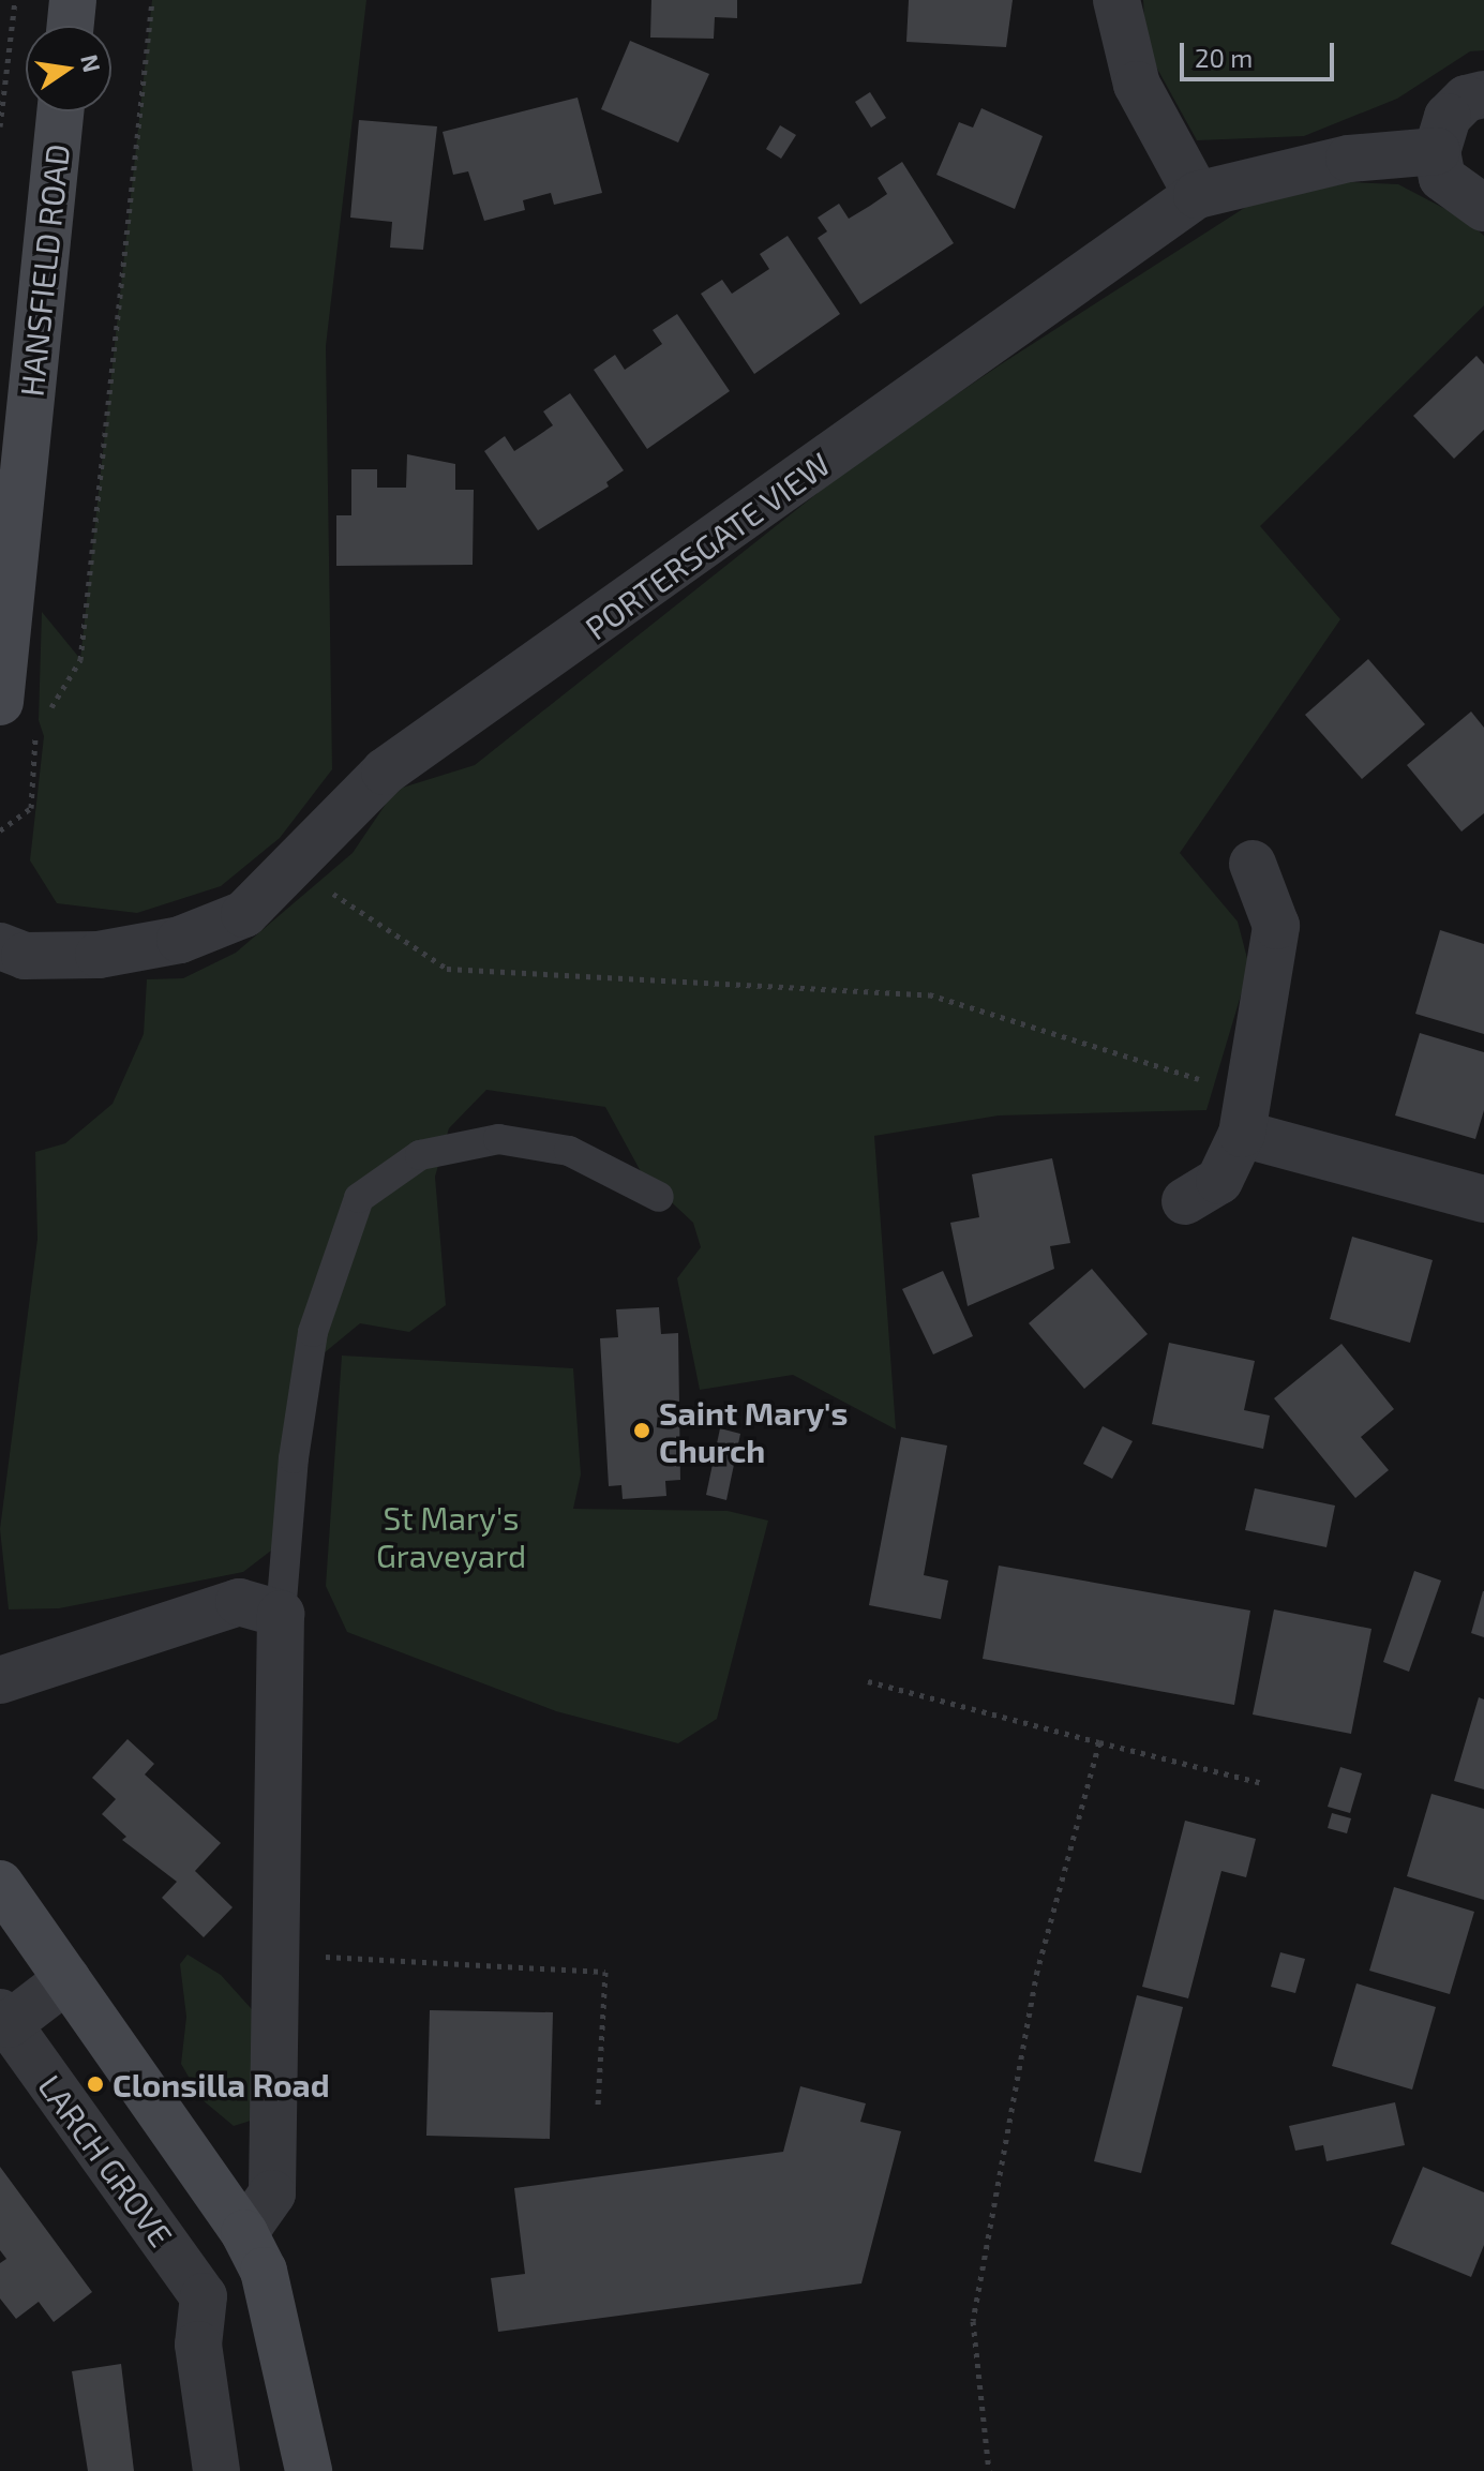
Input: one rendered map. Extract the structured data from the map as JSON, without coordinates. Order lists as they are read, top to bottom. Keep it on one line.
{"streets":{"street":["HANSFIELD ROAD","PORTERSGATE VIEW","LARCH GROVE"]},"parks":["St Mary's Graveyard"],"places":["Saint Mary's Church","Clonsilla Road"],"scale_bar":"20 m","north":"right"}
